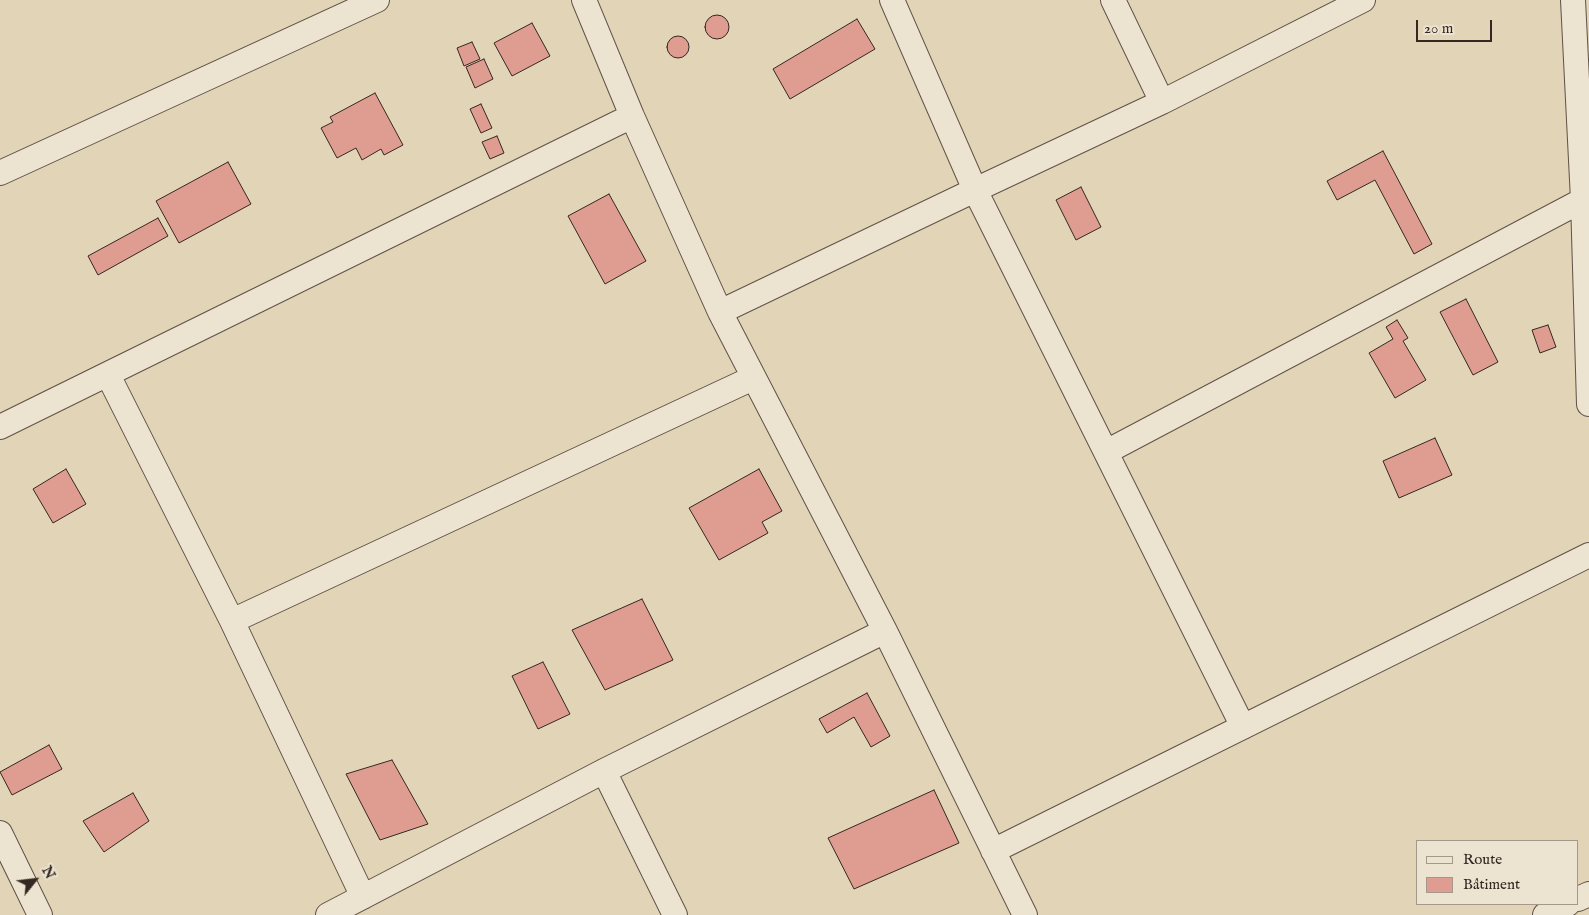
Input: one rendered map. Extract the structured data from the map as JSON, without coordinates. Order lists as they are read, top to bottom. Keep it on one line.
{"legend":["Route","Bâtiment"],"scale_bar":"20 m","north":"top right"}
